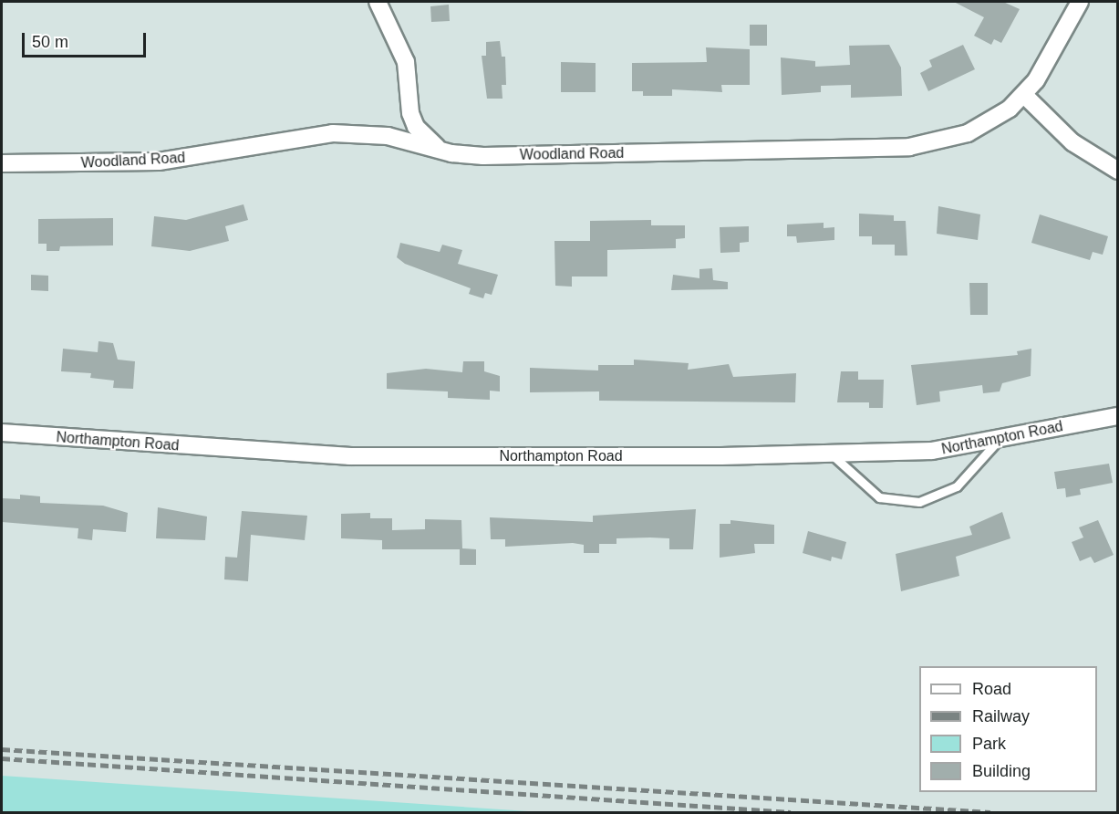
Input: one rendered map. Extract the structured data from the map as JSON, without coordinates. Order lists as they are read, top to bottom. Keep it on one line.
{"streets":{"street":["Woodland Road","Northampton Road"]},"legend":["Road","Railway","Park","Building"],"scale_bar":"50 m"}
